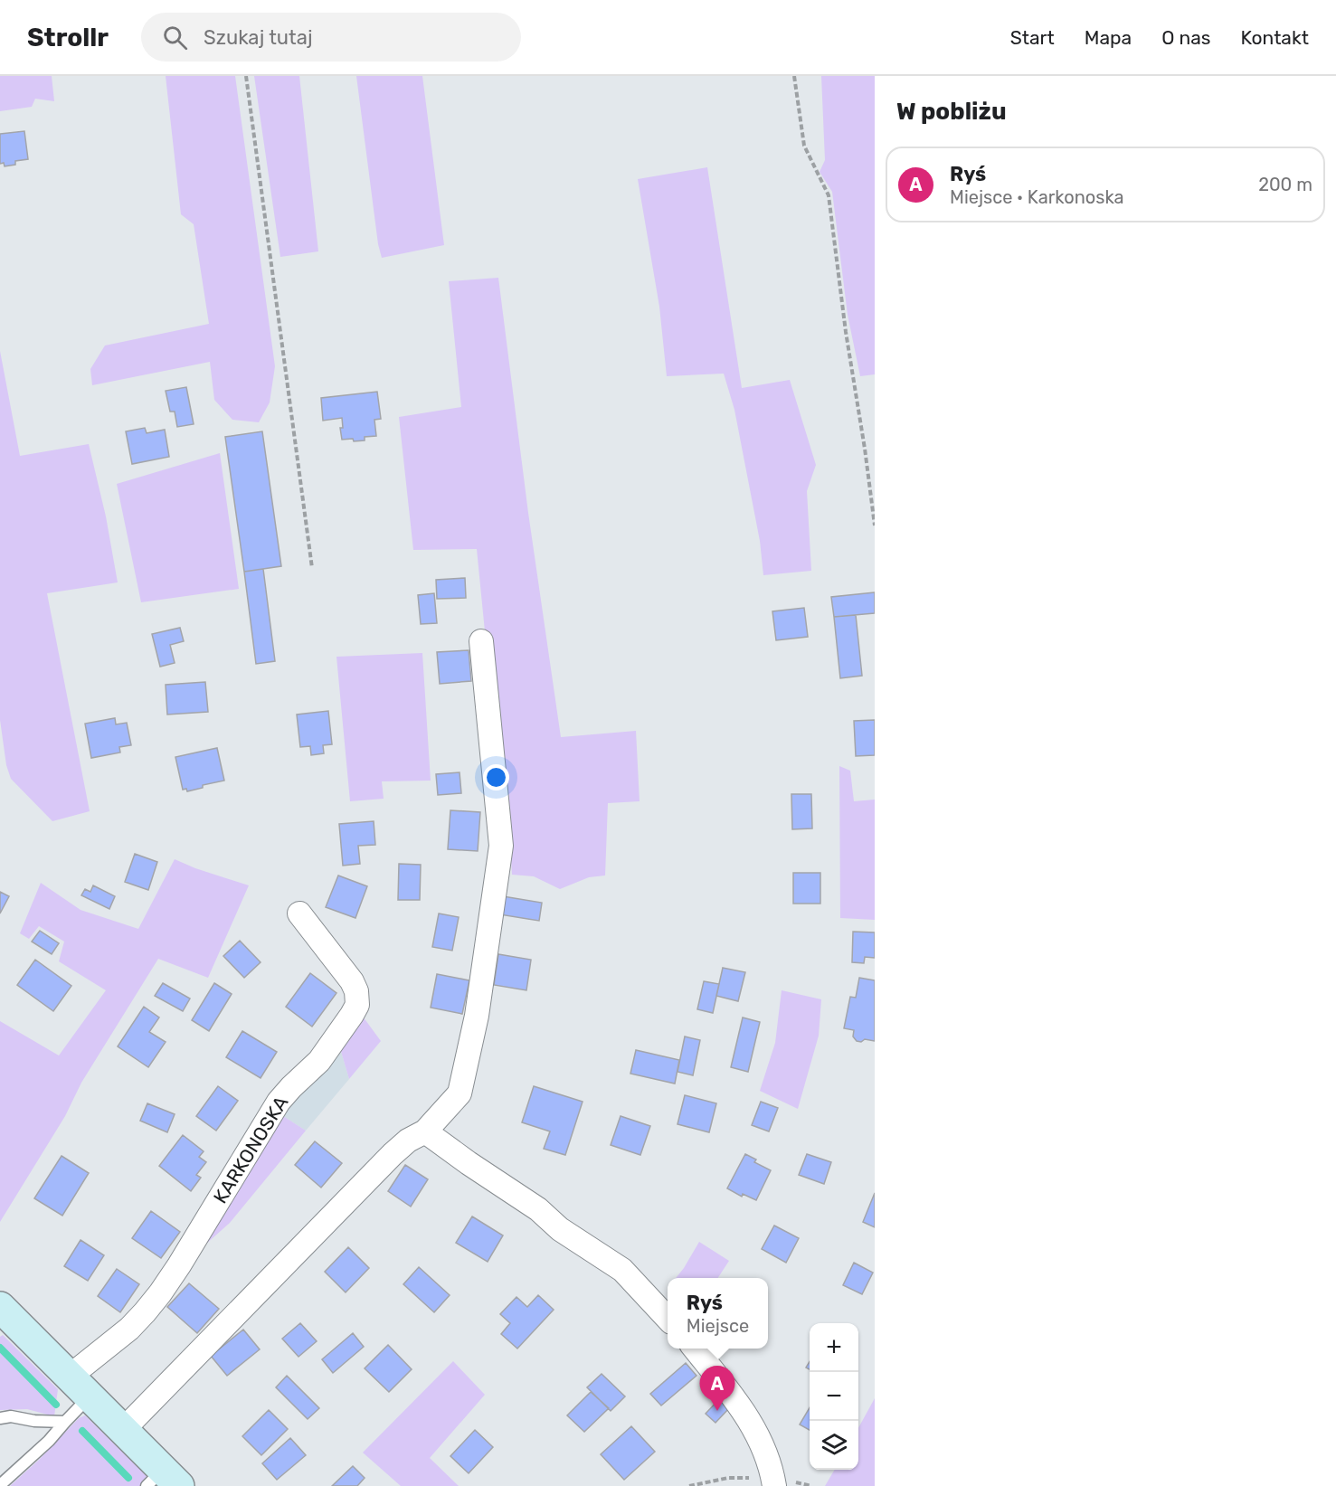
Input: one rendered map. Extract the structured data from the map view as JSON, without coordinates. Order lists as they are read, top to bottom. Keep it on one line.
{"streets":{"street":["KARKONOSKA"]},"page":{"header":"Strollr","search":"Szukaj tutaj","nav":["Start","Mapa","O nas","Kontakt"],"heading":"W pobliżu","list":[{"mark":"A","name":"Ryś","note":"Miejsce · Karkonoska","value":"200 m"}],"popup":["Ryś","Miejsce"],"map_buttons":["+","−"],"pins":"A"}}
